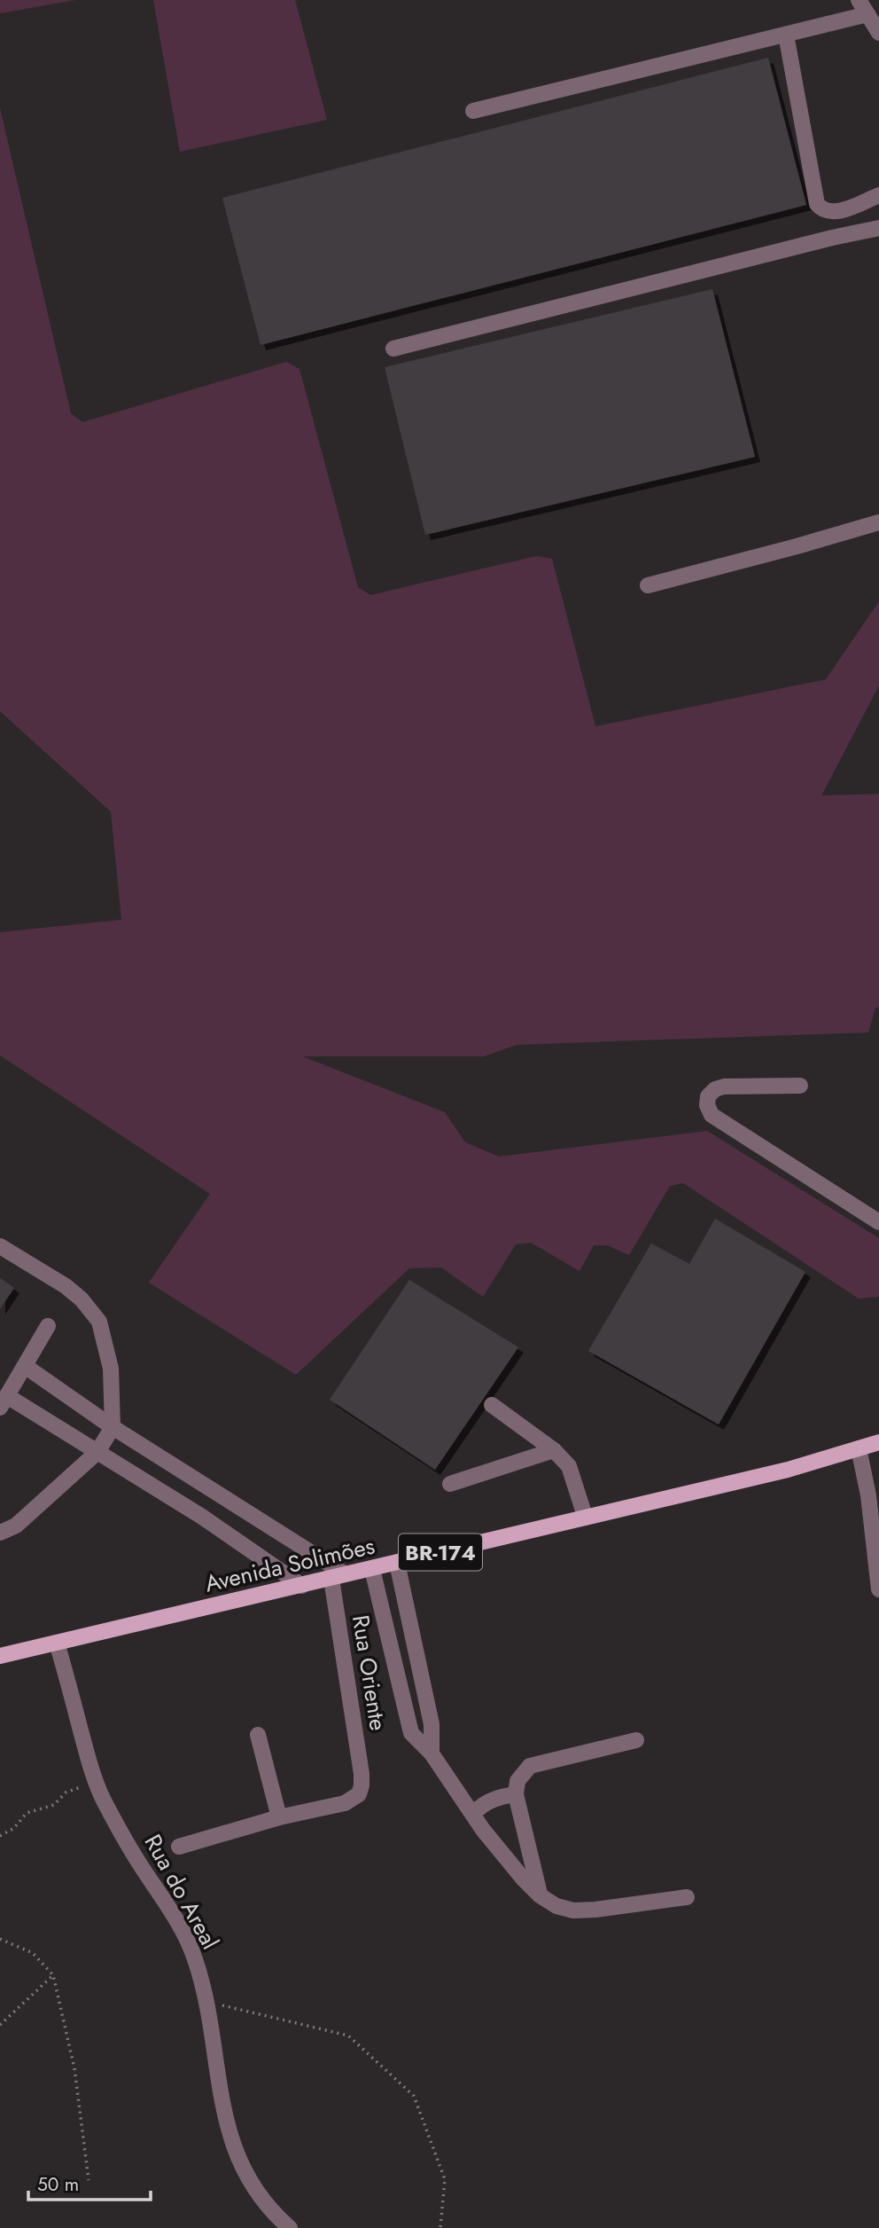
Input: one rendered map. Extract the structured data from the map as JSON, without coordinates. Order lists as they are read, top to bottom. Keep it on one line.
{"streets":{"main road":["BR-174","Avenida Solimões"],"street":["Rua Oriente","Rua do Areal"]},"crossings":[["Avenida Solimões","Rua Oriente"],["Avenida Solimões","Rua do Areal"]],"scale_bar":"50 m"}
